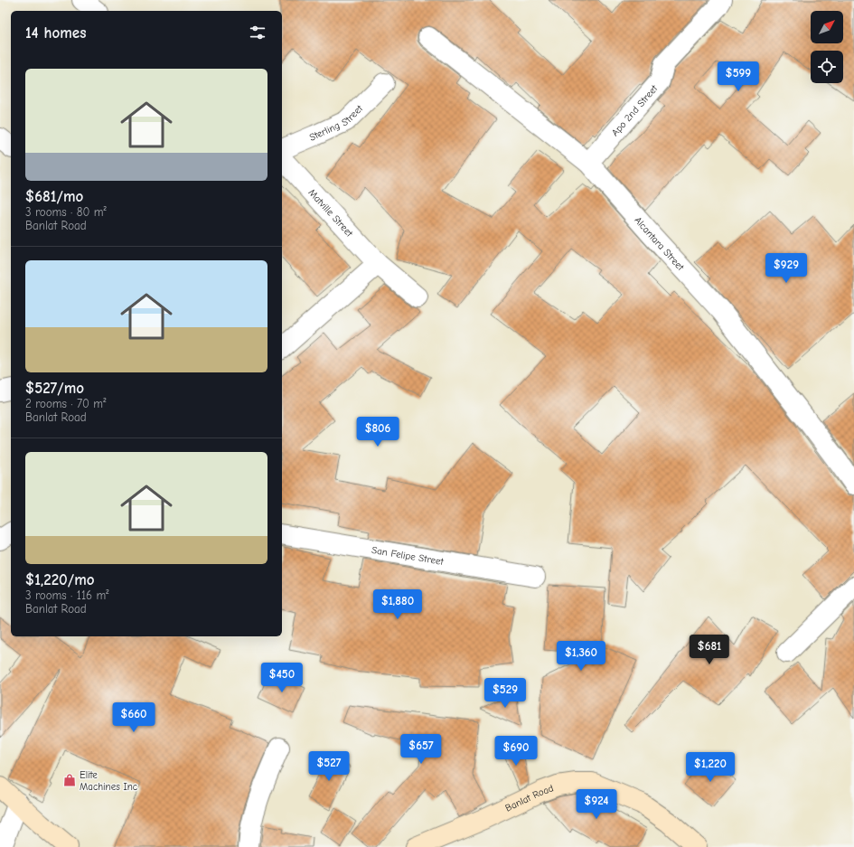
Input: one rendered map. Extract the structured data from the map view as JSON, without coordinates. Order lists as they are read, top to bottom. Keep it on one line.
{"streets":{"street":["Apo 2nd Street","Sterling Street","Matville Street","Alcantara Street","San Felipe Street","Banlat Road"]},"crossings":[["Apo 2nd Street","Alcantara Street"],["Sterling Street","Matville Street"]],"places":{"shop":["Elite Machines Inc"]},"north":"top right","page":{"heading":"14 homes","list":[{"name":"$681/mo","note":"3 rooms · 80 m² · Banlat Road"},{"name":"$527/mo","note":"2 rooms · 70 m² · Banlat Road"},{"name":"$1,220/mo","note":"3 rooms · 116 m² · Banlat Road"}],"price":["$599","$929","$806","$1,880","$681","$1,360","$450","$529","$660","$657","$690","$527","$1,220","$924"]}}
